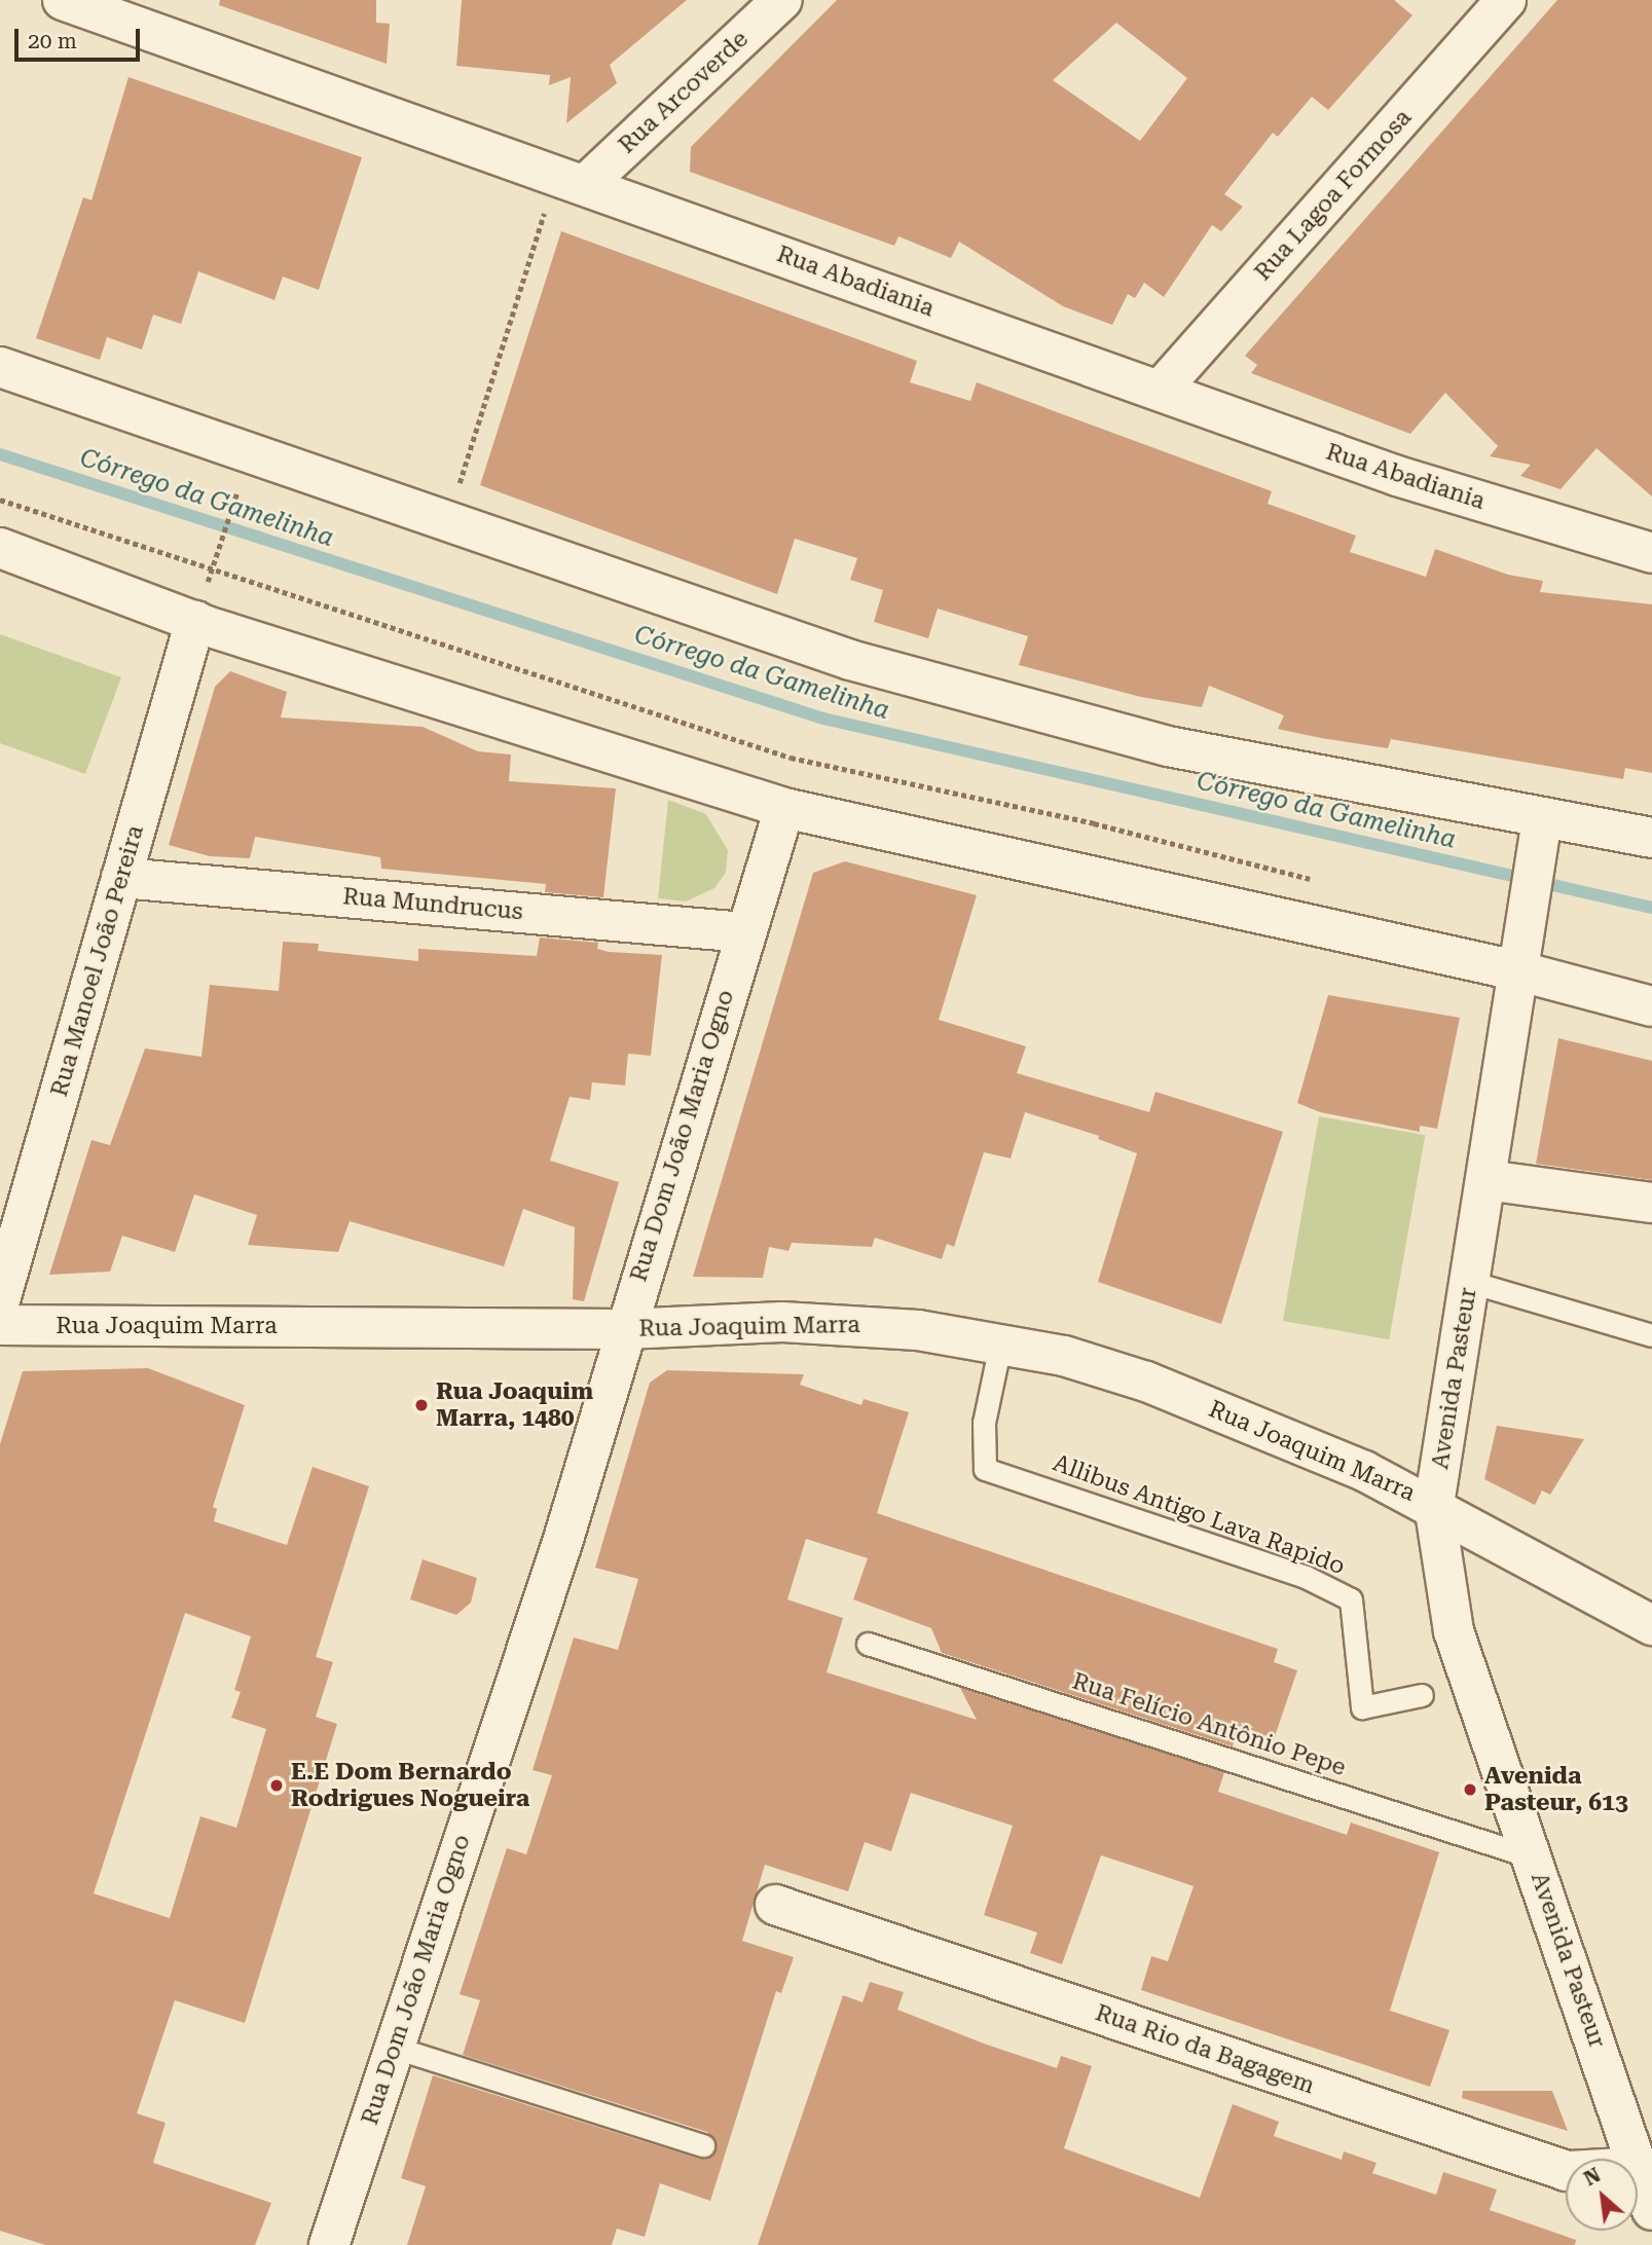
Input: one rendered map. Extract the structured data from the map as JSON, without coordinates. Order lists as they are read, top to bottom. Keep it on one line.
{"streets":{"street":["Rua Arcoverde","Rua Lagoa Formosa","Rua Abadiania","Rua Mundrucus","Rua Manoel João Pereira","Rua Dom João Maria Ogno","Rua Joaquim Marra","Avenida Pasteur","Rua Rio da Bagagem"],"lane":["Allibus Antigo Lava Rapido","Rua Felício Antônio Pepe"]},"crossings":[["Rua Arcoverde","Rua Abadiania"],["Rua Lagoa Formosa","Rua Abadiania"],["Rua Mundrucus","Rua Manoel João Pereira"],["Rua Mundrucus","Rua Dom João Maria Ogno"],["Rua Dom João Maria Ogno","Rua Joaquim Marra"],["Rua Joaquim Marra","Avenida Pasteur"],["Rua Joaquim Marra","Allibus Antigo Lava Rapido"],["Avenida Pasteur","Rua Felício Antônio Pepe"]],"water":["Córrego da Gamelinha"],"places":["Rua Joaquim Marra, 1480","E.E Dom Bernardo Rodrigues Nogueira","Avenida Pasteur, 613"],"scale_bar":"20 m","north":"top left"}
